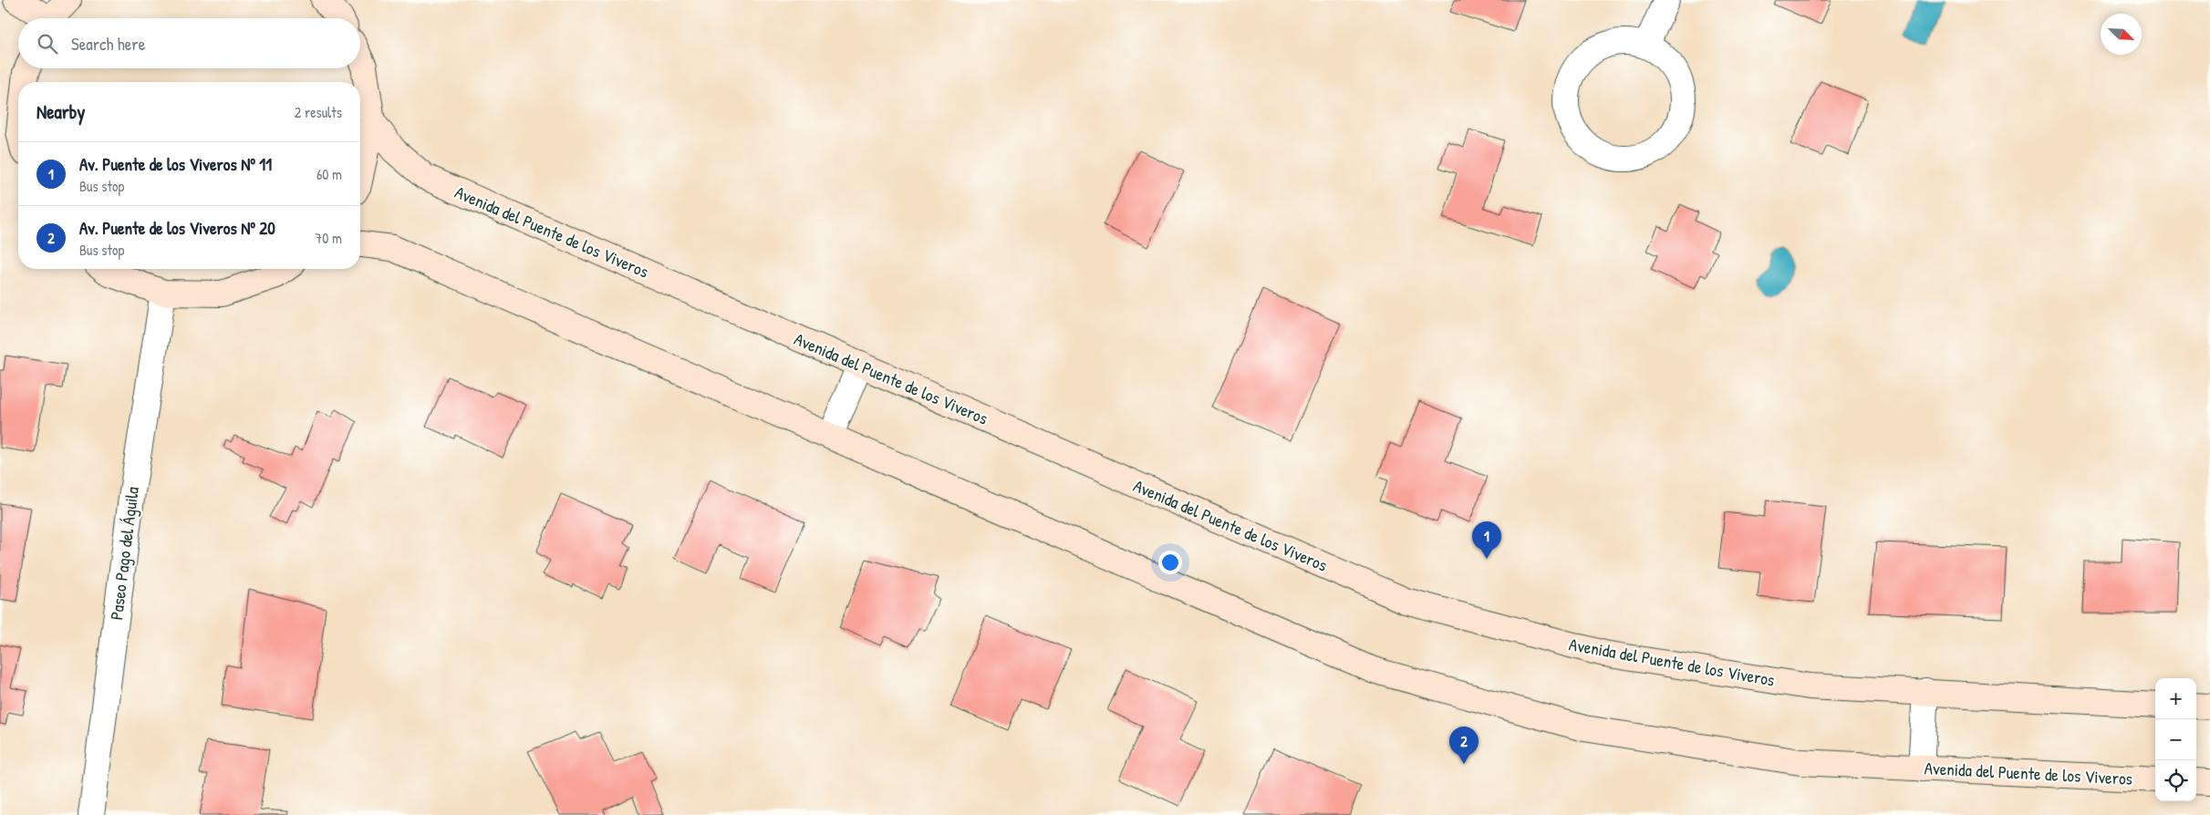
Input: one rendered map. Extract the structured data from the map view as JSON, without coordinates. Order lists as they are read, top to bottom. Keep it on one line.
{"streets":{"street":["Avenida del Puente de los Viveros","Paseo Pago del Águila"]},"north":"bottom right","page":{"search":"Search here","heading":["Nearby","2 results"],"list":[{"mark":"1","name":"Av. Puente de los Viveros Nº 11","note":"Bus stop","value":"60 m"},{"mark":"2","name":"Av. Puente de los Viveros Nº 20","note":"Bus stop","value":"70 m"}],"pins":["1","2"],"map_buttons":["+","−"]}}
